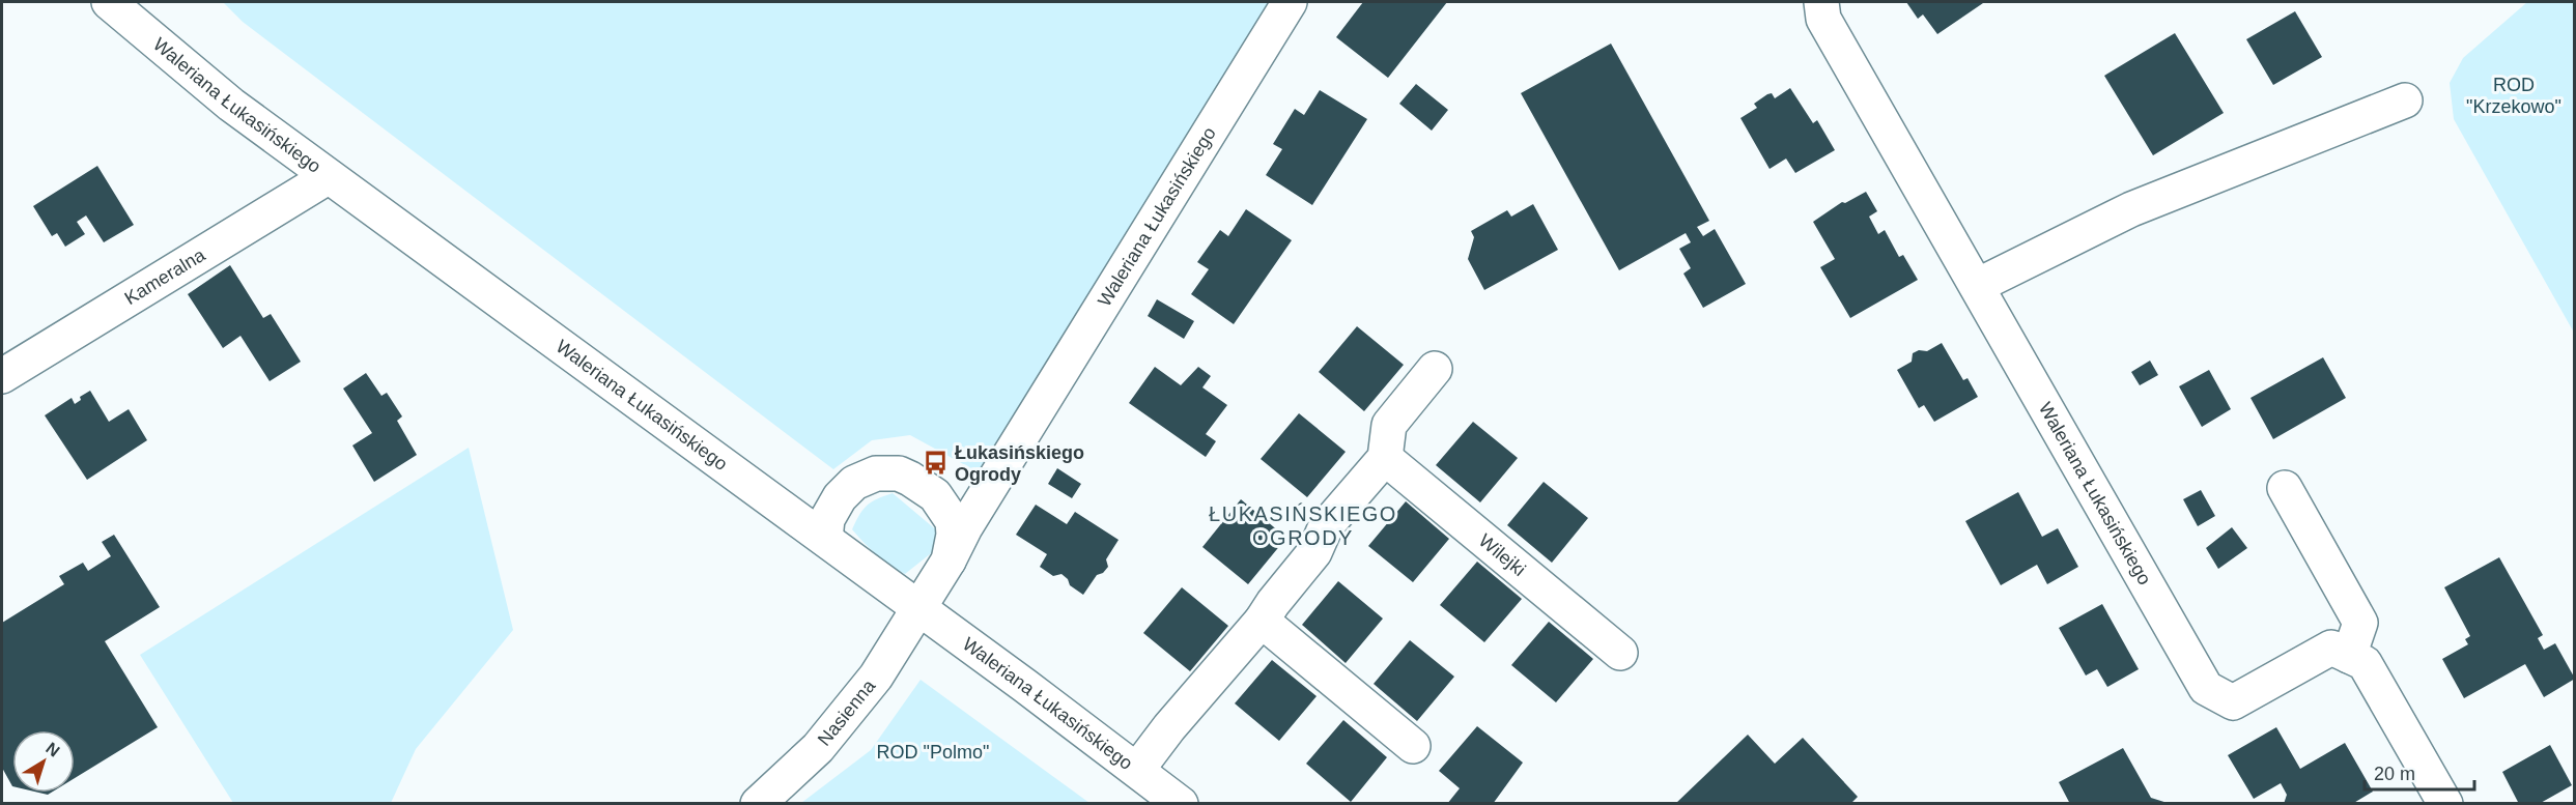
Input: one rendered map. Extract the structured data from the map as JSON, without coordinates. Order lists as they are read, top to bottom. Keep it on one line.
{"streets":{"street":["Waleriana Łukasińskiego","Kameralna","Wilejki","Nasienna"]},"crossings":[["Waleriana Łukasińskiego","Kameralna"],["Waleriana Łukasińskiego","Nasienna"]],"districts":["ŁUKASIŃSKIEGO OGRODY"],"parks":["ROD \"Krzekowo\"","ROD \"Polmo\""],"places":{"bus stop":["Łukasińskiego Ogrody"]},"scale_bar":"20 m","north":"top right"}
